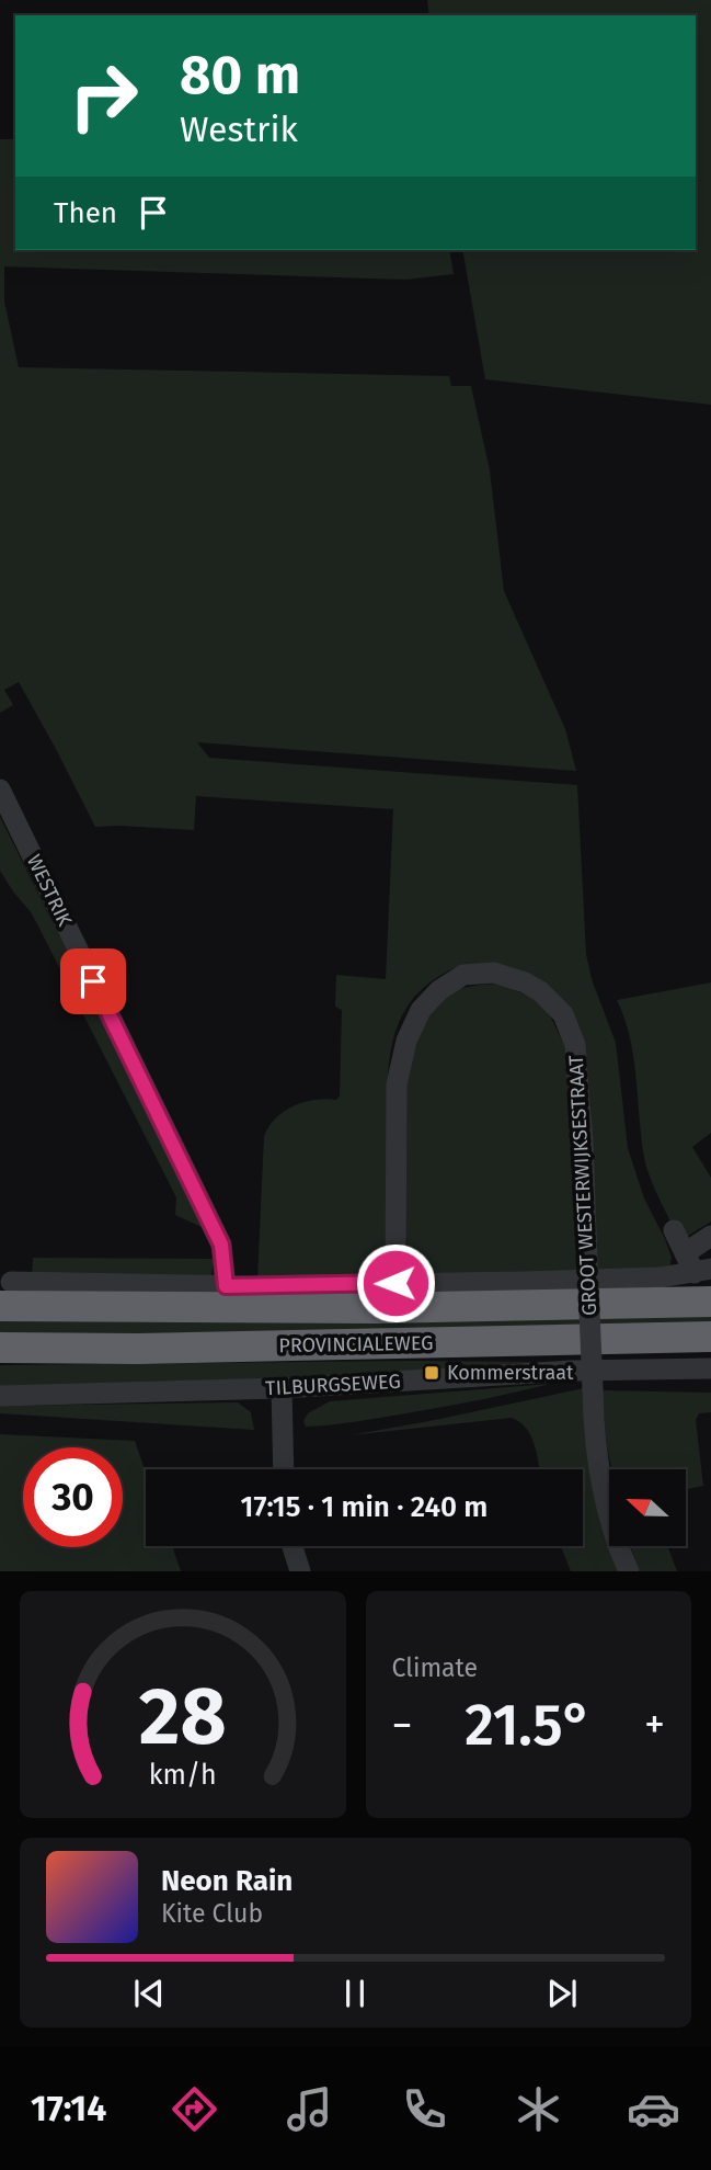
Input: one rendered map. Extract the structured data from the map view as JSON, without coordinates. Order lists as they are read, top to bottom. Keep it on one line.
{"streets":{"highway":["PROVINCIALEWEG"],"street":["WESTRIK","GROOT WESTERWIJKSESTRAAT","TILBURGSEWEG"]},"places":{"transit":["Kommerstraat"]},"north":"left","page":{"turn":["80 m","Westrik"],"then":"Then","limit":"30","trip":"17:15 · 1 min · 240 m","tile":"Climate","heat":["−","21.5°","+"],"song":["Neon Rain","Kite Club"],"tabs":"17:14","gauge":["28","km/h"]}}
